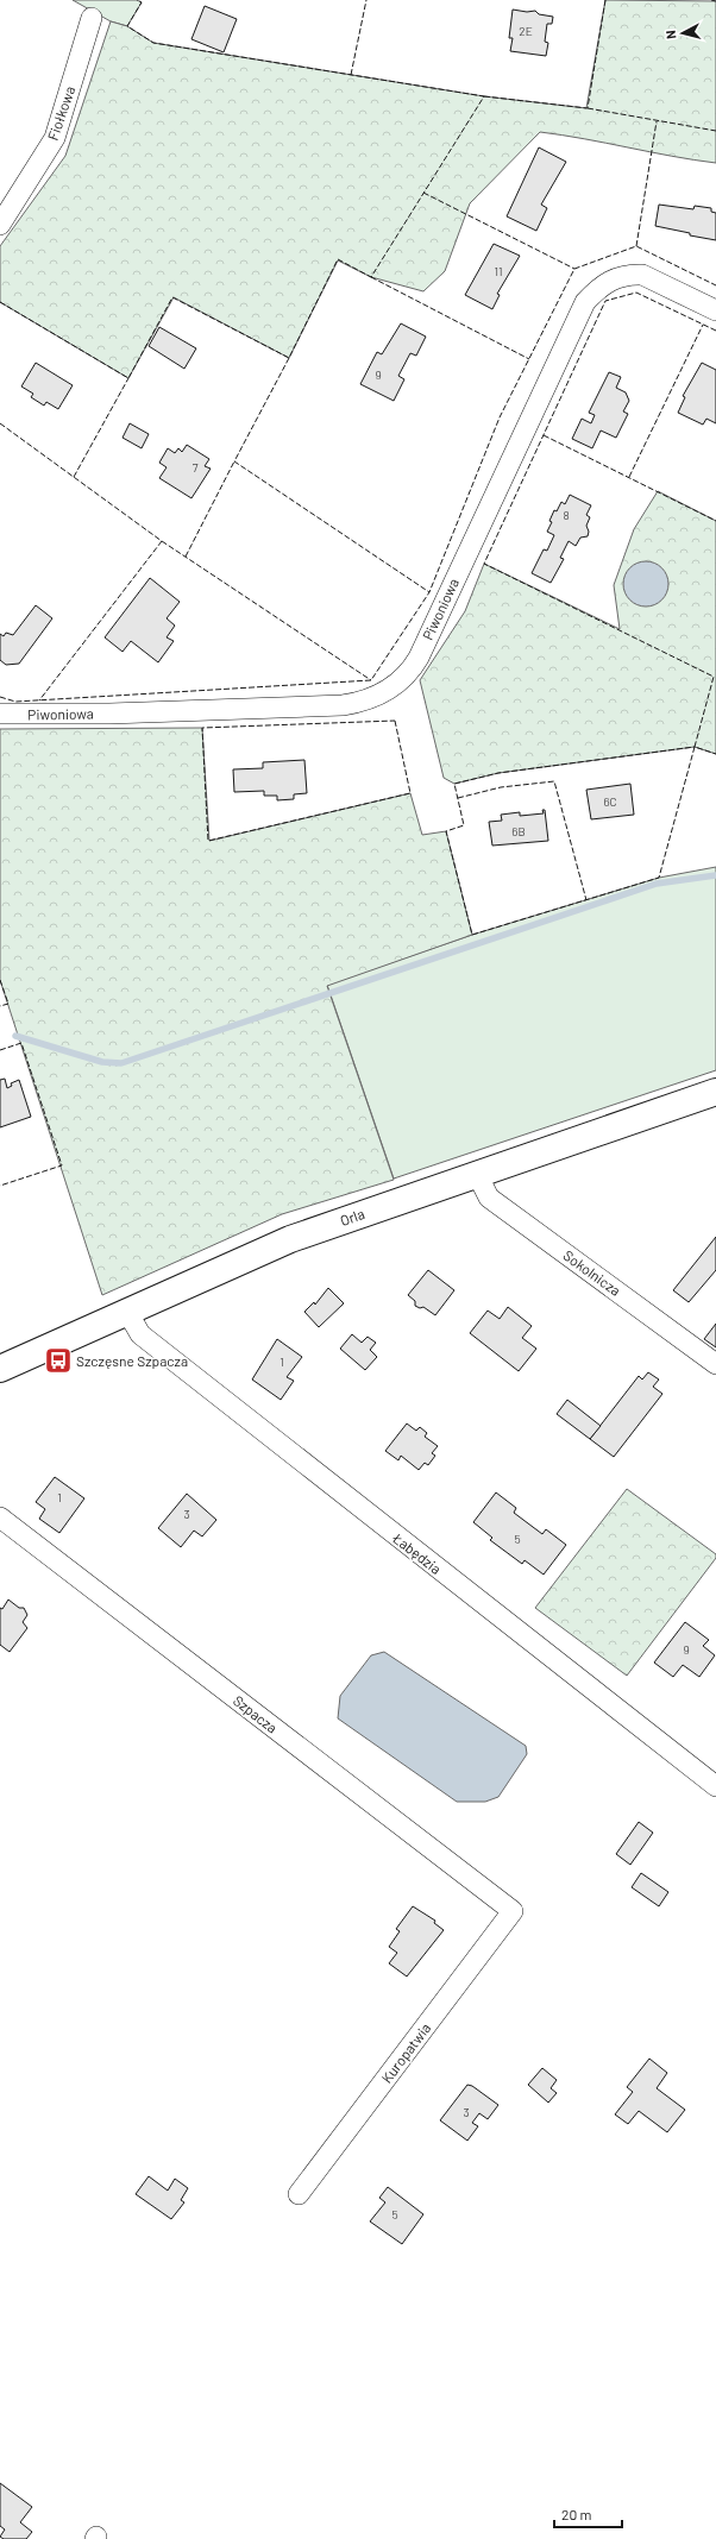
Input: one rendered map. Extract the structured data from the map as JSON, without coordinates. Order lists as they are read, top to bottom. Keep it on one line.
{"streets":{"street":["Fiołkowa","Piwoniowa","Orla","Sokolnicza","Łabędzia","Szpacza","Kuropatwia"]},"crossings":[["Orla","Sokolnicza"],["Orla","Łabędzia"],["Szpacza","Kuropatwia"]],"places":{"bus stop":["Szczęsne Szpacza"]},"house_numbers":["2E","11","9","7","8","6C","6B","1","1","3","5","9","3","5"],"scale_bar":"20 m","north":"left"}
